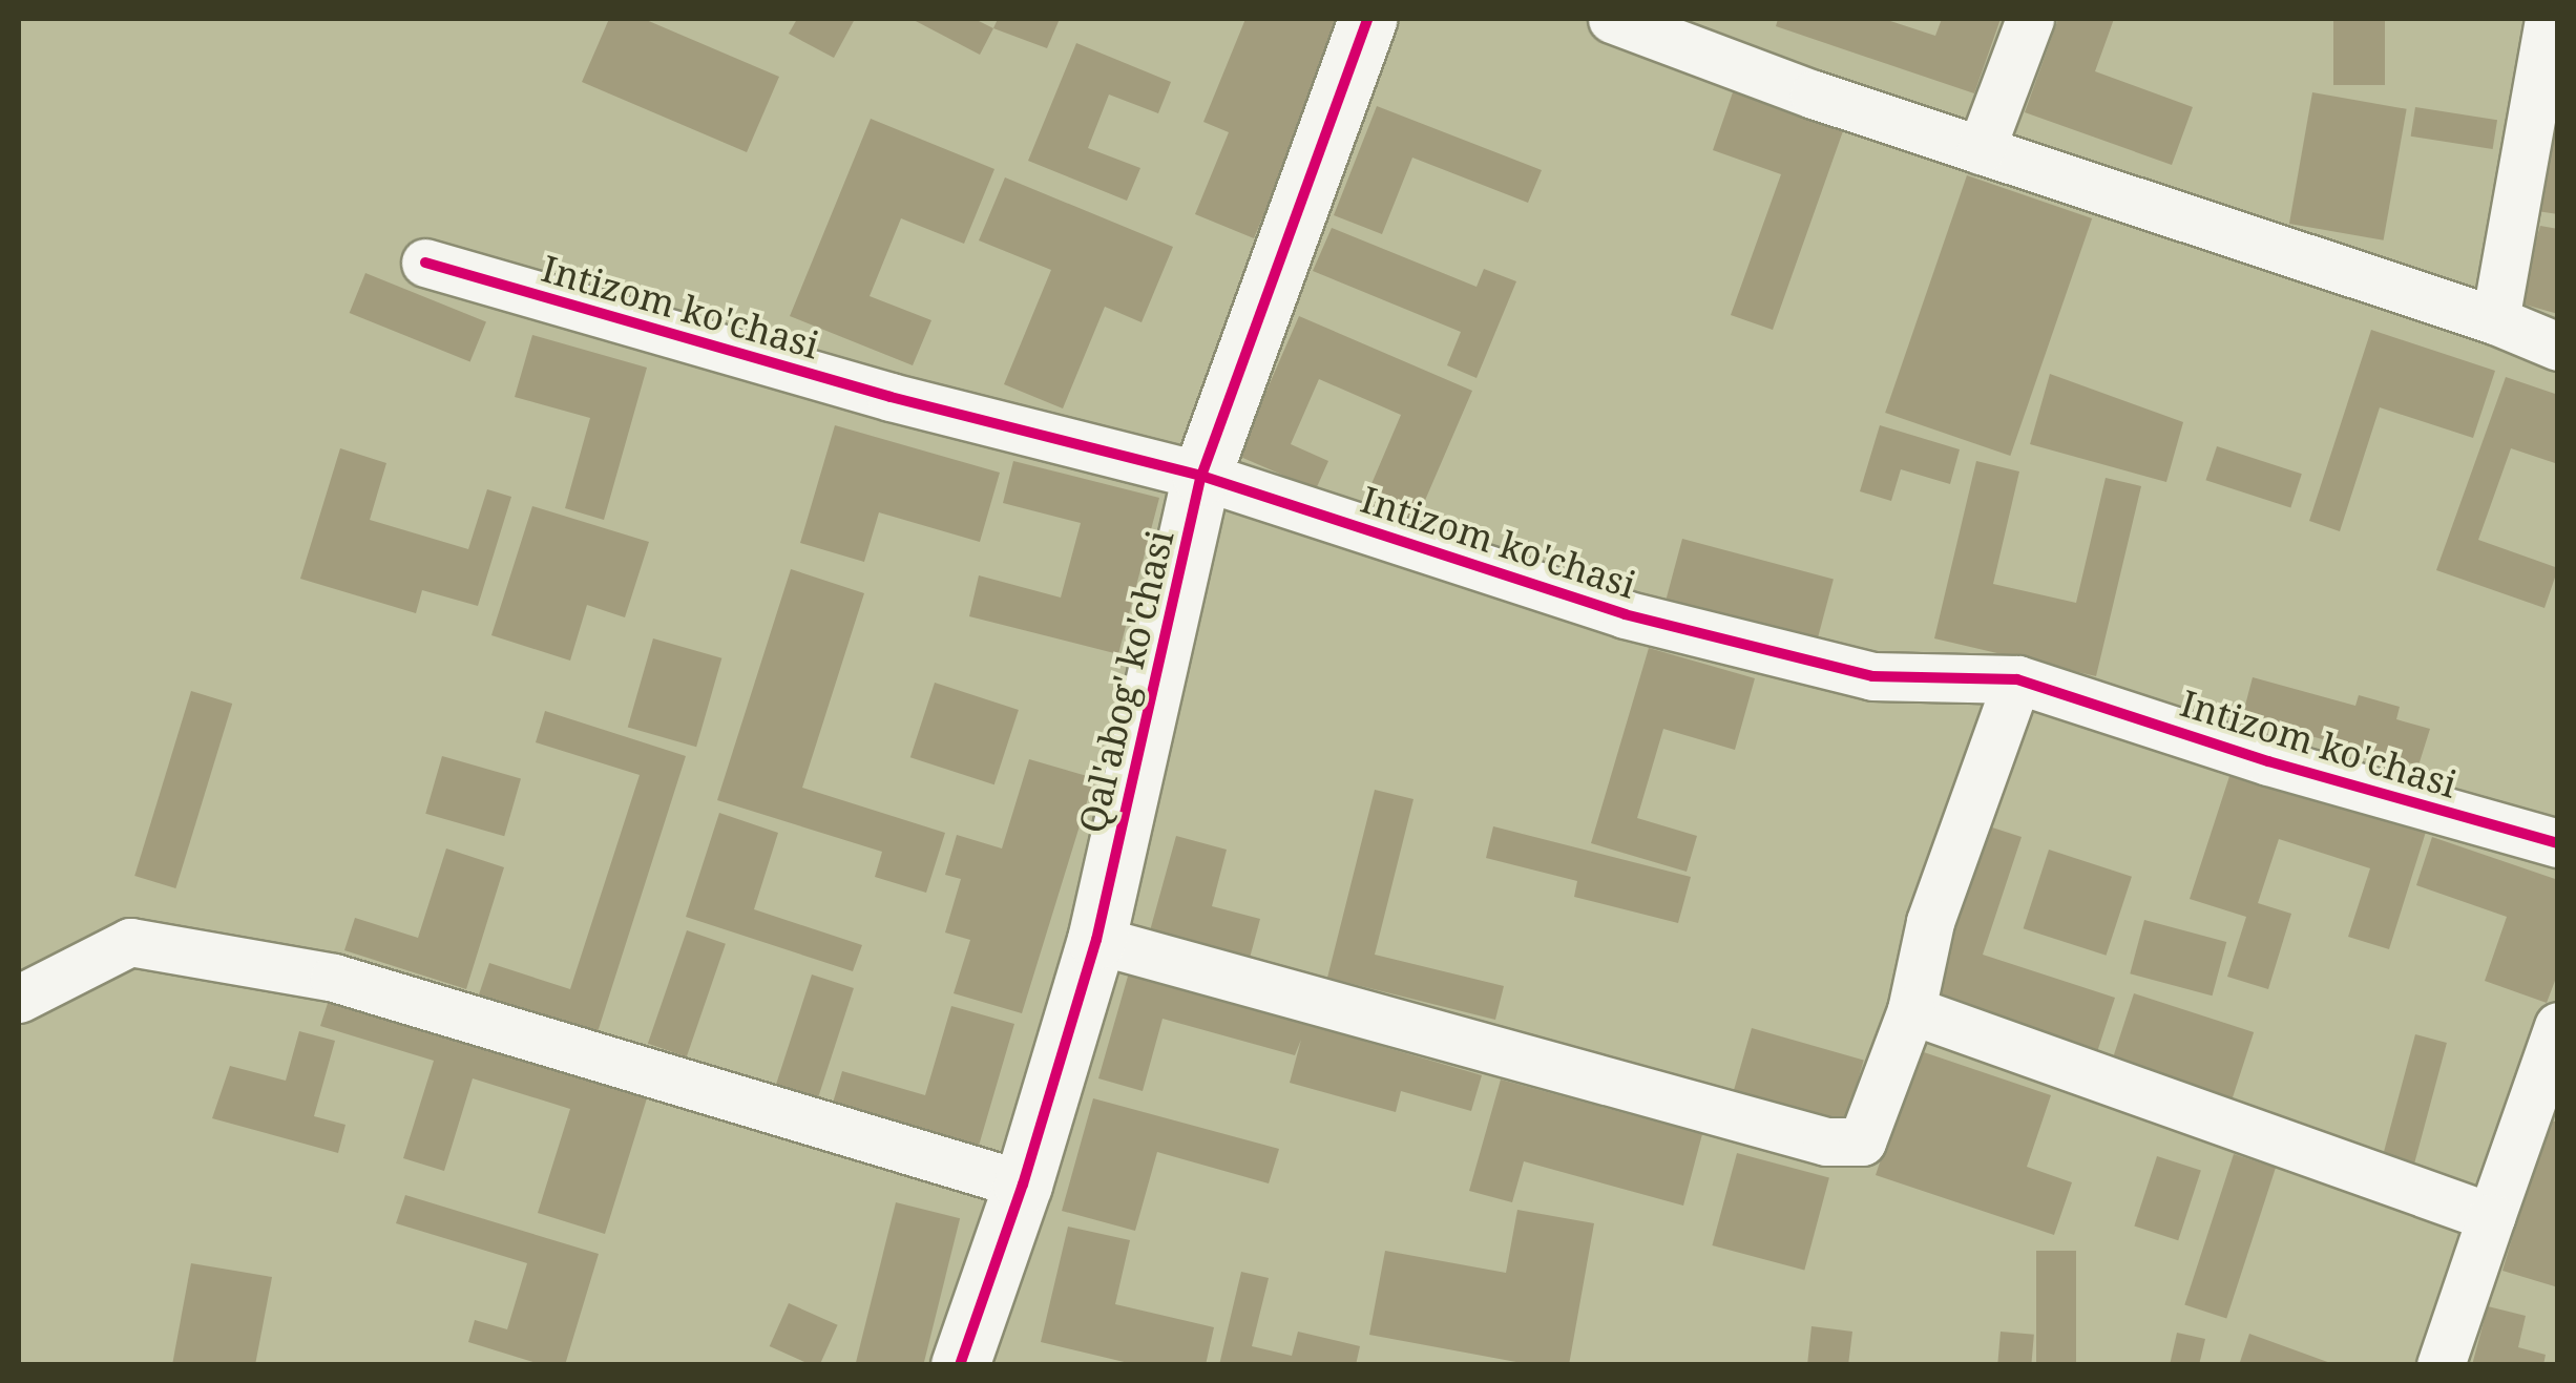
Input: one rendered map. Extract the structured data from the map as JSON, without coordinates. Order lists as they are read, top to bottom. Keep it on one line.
{"streets":{"street":["Intizom ko'chasi","Qal'abog' ko'chasi"]},"crossings":[["Intizom ko'chasi","Qal'abog' ko'chasi"]]}
